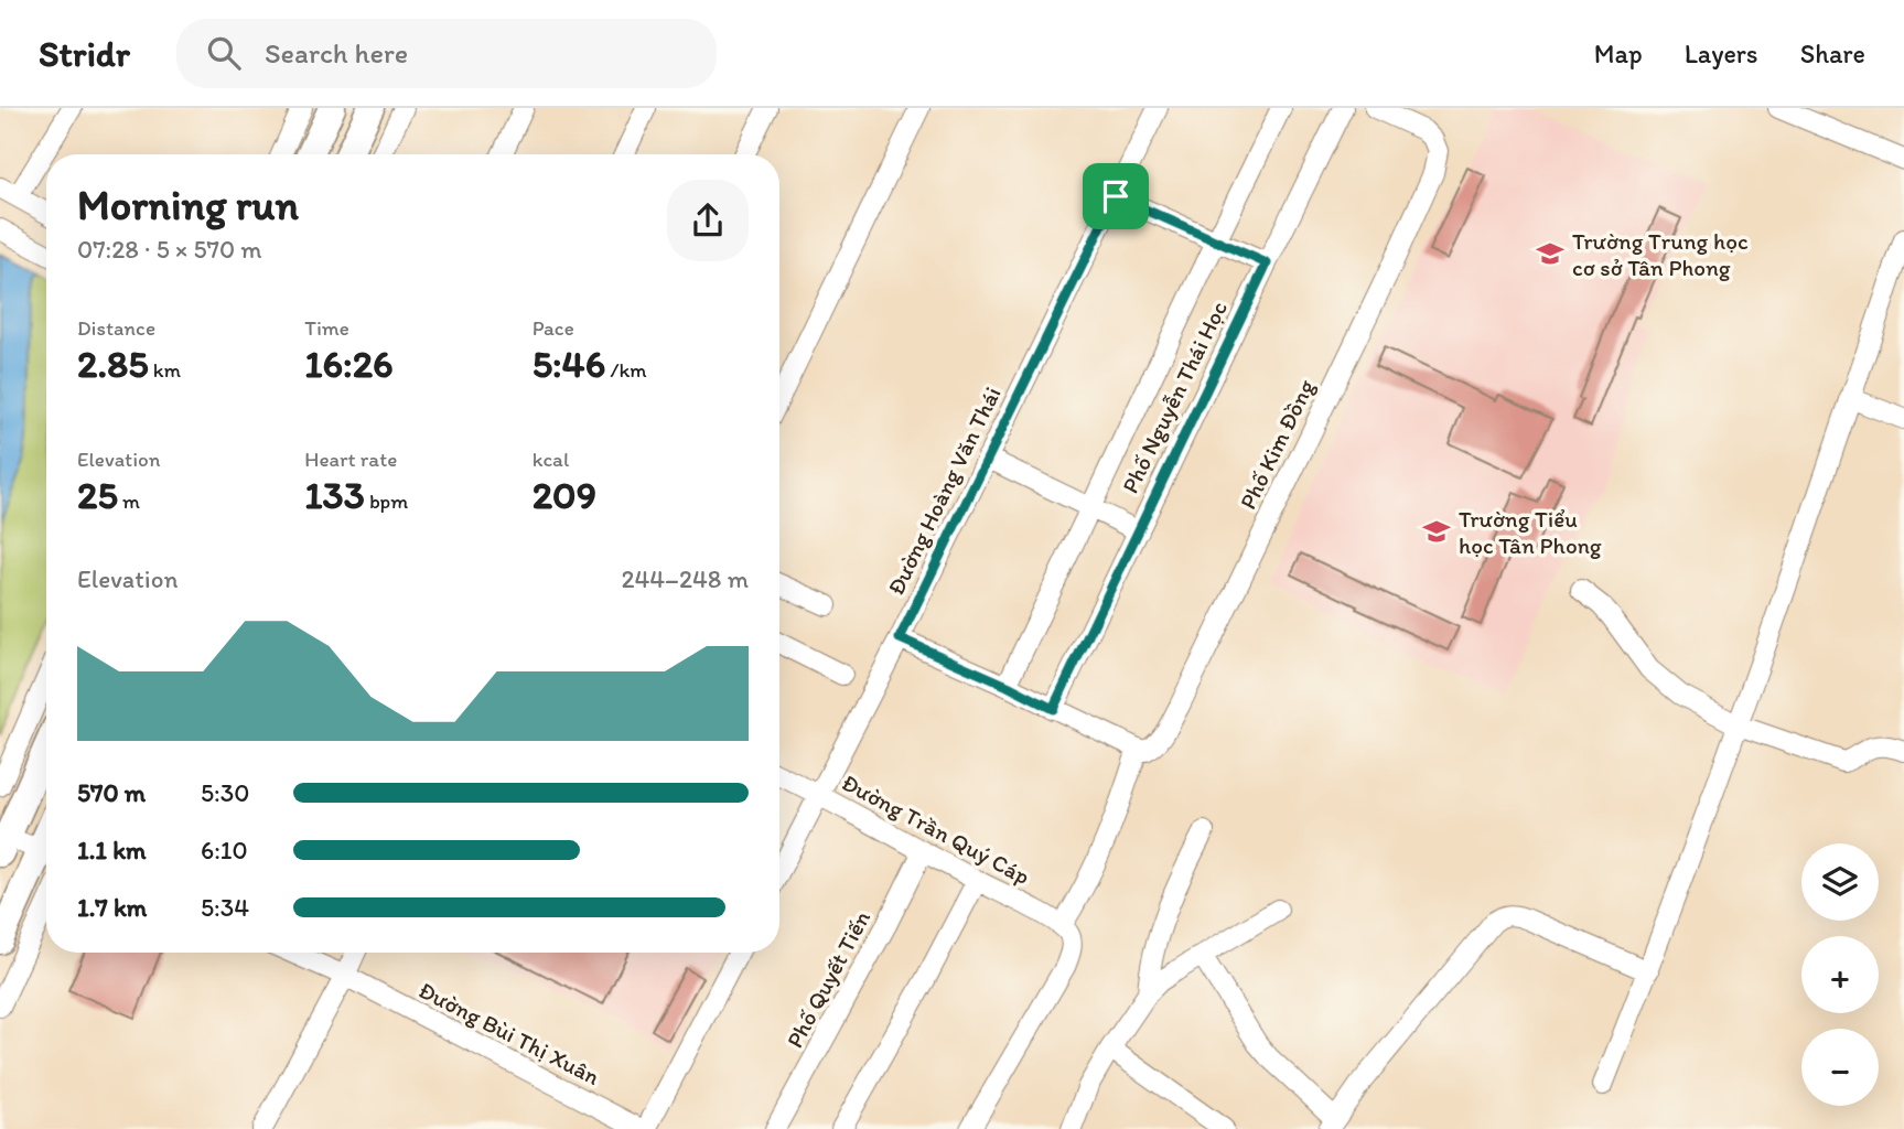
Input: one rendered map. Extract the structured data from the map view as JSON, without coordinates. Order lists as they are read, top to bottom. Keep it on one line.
{"streets":{"street":["Phố Nguyễn Thái Học","Phố Kim Đồng","Đường Hoàng Văn Thái","Đường Trần Quý Cáp","Phố Quyết Tiến","Đường Bùi Thị Xuân"]},"crossings":[["Đường Hoàng Văn Thái","Đường Trần Quý Cáp"],["Đường Trần Quý Cáp","Phố Quyết Tiến"]],"places":{"school or university":["Trường Trung học cơ sở Tân Phong","Trường Tiểu học Tân Phong"]},"page":{"header":"Stridr","search":"Search here","nav":["Map","Layers","Share"],"heading":["Morning run","07:28 · 5 × 570 m"],"stats":[["Distance","2.85 km"],["Time","16:26"],["Pace","5:46 /km"],["Elevation","25 m"],["Heart rate","133 bpm"],["kcal","209"]],"chart":["Elevation","244–248 m"],"list":[{"name":"570 m","note":"5:30"},{"name":"1.1 km","note":"6:10"},{"name":"1.7 km","note":"5:34"}],"map_buttons":["+","−"]}}
